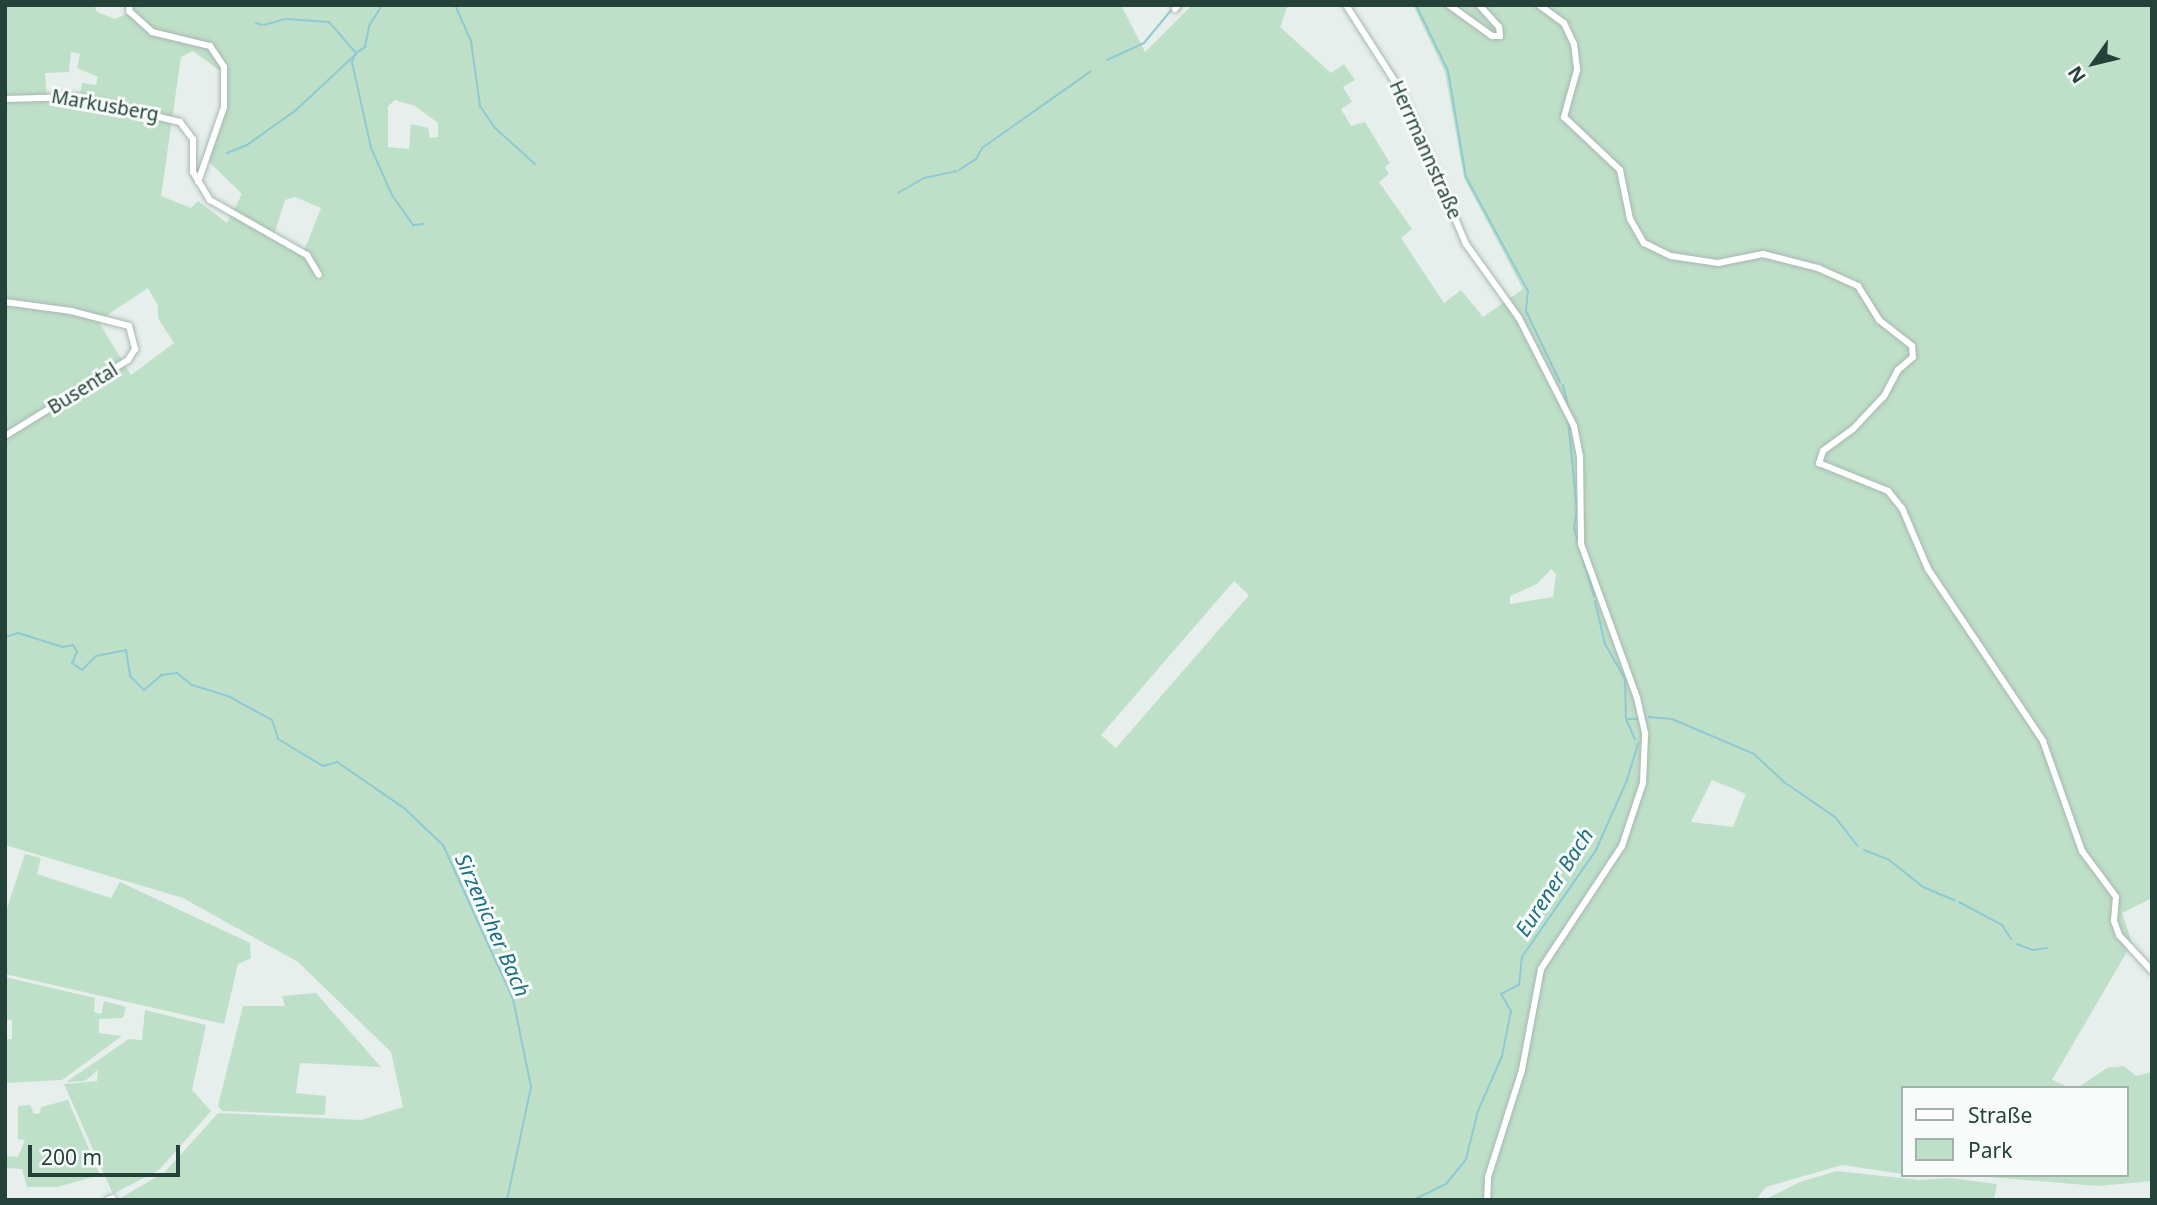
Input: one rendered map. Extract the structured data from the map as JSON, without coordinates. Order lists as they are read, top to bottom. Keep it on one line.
{"streets":{"street":["Markusberg","Herrmannstraße","Busental"]},"water":["Eurener Bach","Sirzenicher Bach"],"legend":["Straße","Park"],"scale_bar":"200 m","north":"bottom left"}
